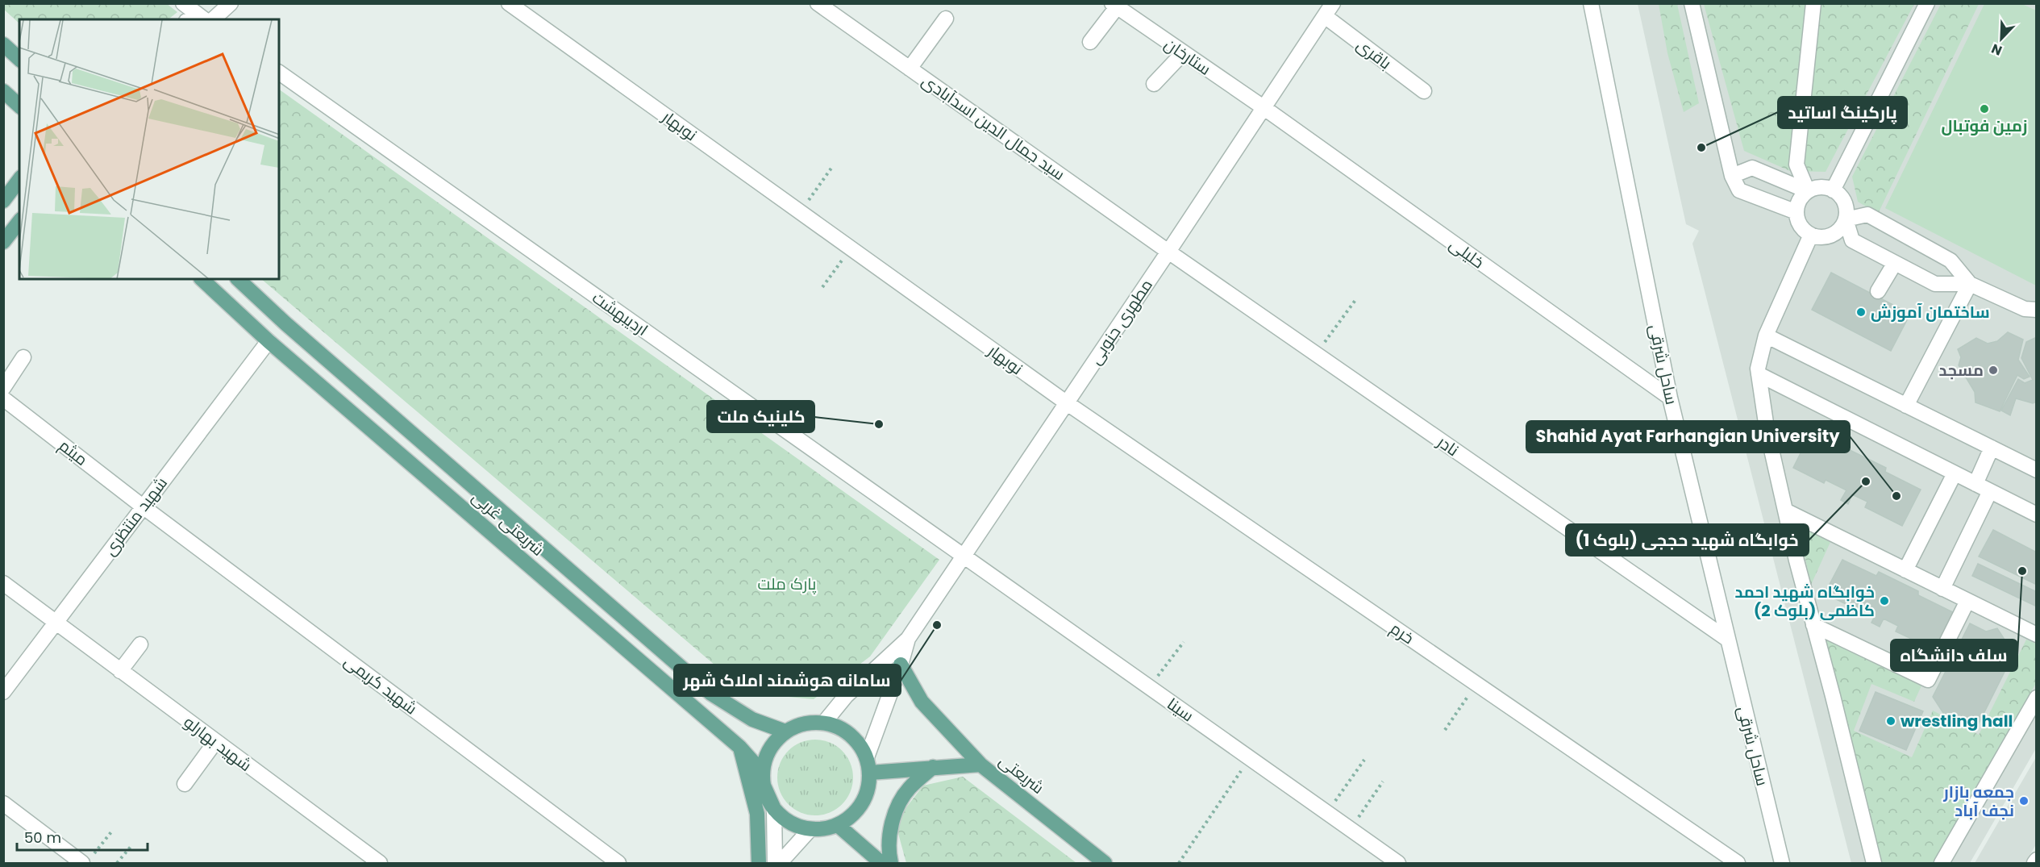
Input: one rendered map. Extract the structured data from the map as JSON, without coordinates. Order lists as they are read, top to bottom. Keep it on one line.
{"streets":{"main road":["شریعتی غربی","شریعتی"],"street":["باقری","ستارخان","نوبهار","سید جمال الدین اسدآبادی","خلیلی","اردیبهشت","مطهری جنوبی","ساحل شرقی","نادر","میثم","شهید منتظری","خرم","شهید کریمی","سینا","شهید بهارلو"]},"crossings":[["باقری","مطهری جنوبی"],["ستارخان","خلیلی"],["ستارخان","مطهری جنوبی"],["نوبهار","مطهری جنوبی"],["نوبهار","خرم"],["سید جمال الدین اسدآبادی","مطهری جنوبی"],["سید جمال الدین اسدآبادی","نادر"],["خلیلی","مطهری جنوبی"],["خلیلی","ساحل شرقی"],["اردیبهشت","مطهری جنوبی"],["اردیبهشت","سینا"],["مطهری جنوبی","نادر"],["مطهری جنوبی","خرم"],["مطهری جنوبی","سینا"],["ساحل شرقی","نادر"],["میثم","شهید منتظری"],["میثم","شهید کریمی"],["شهید منتظری","شریعتی غربی"],["شهید منتظری","شهید کریمی"],["شهید منتظری","شهید بهارلو"],["شریعتی غربی","شریعتی"]],"parks":["پارک ملت"],"places":["زمین فوتبال","پارکینگ اساتید","ساختمان آموزش","مسجد","کلینیک ملت","خوابگاه شهید حججی (بلوک 1)","Shahid Ayat Farhangian University","سلف دانشگاه","خوابگاه شهید احمد کاظمی (بلوک 2)","سامانه هوشمند املاک شهر","wrestling hall","جمعه بازار نجف آباد"],"scale_bar":"50 m","north":"bottom left"}
